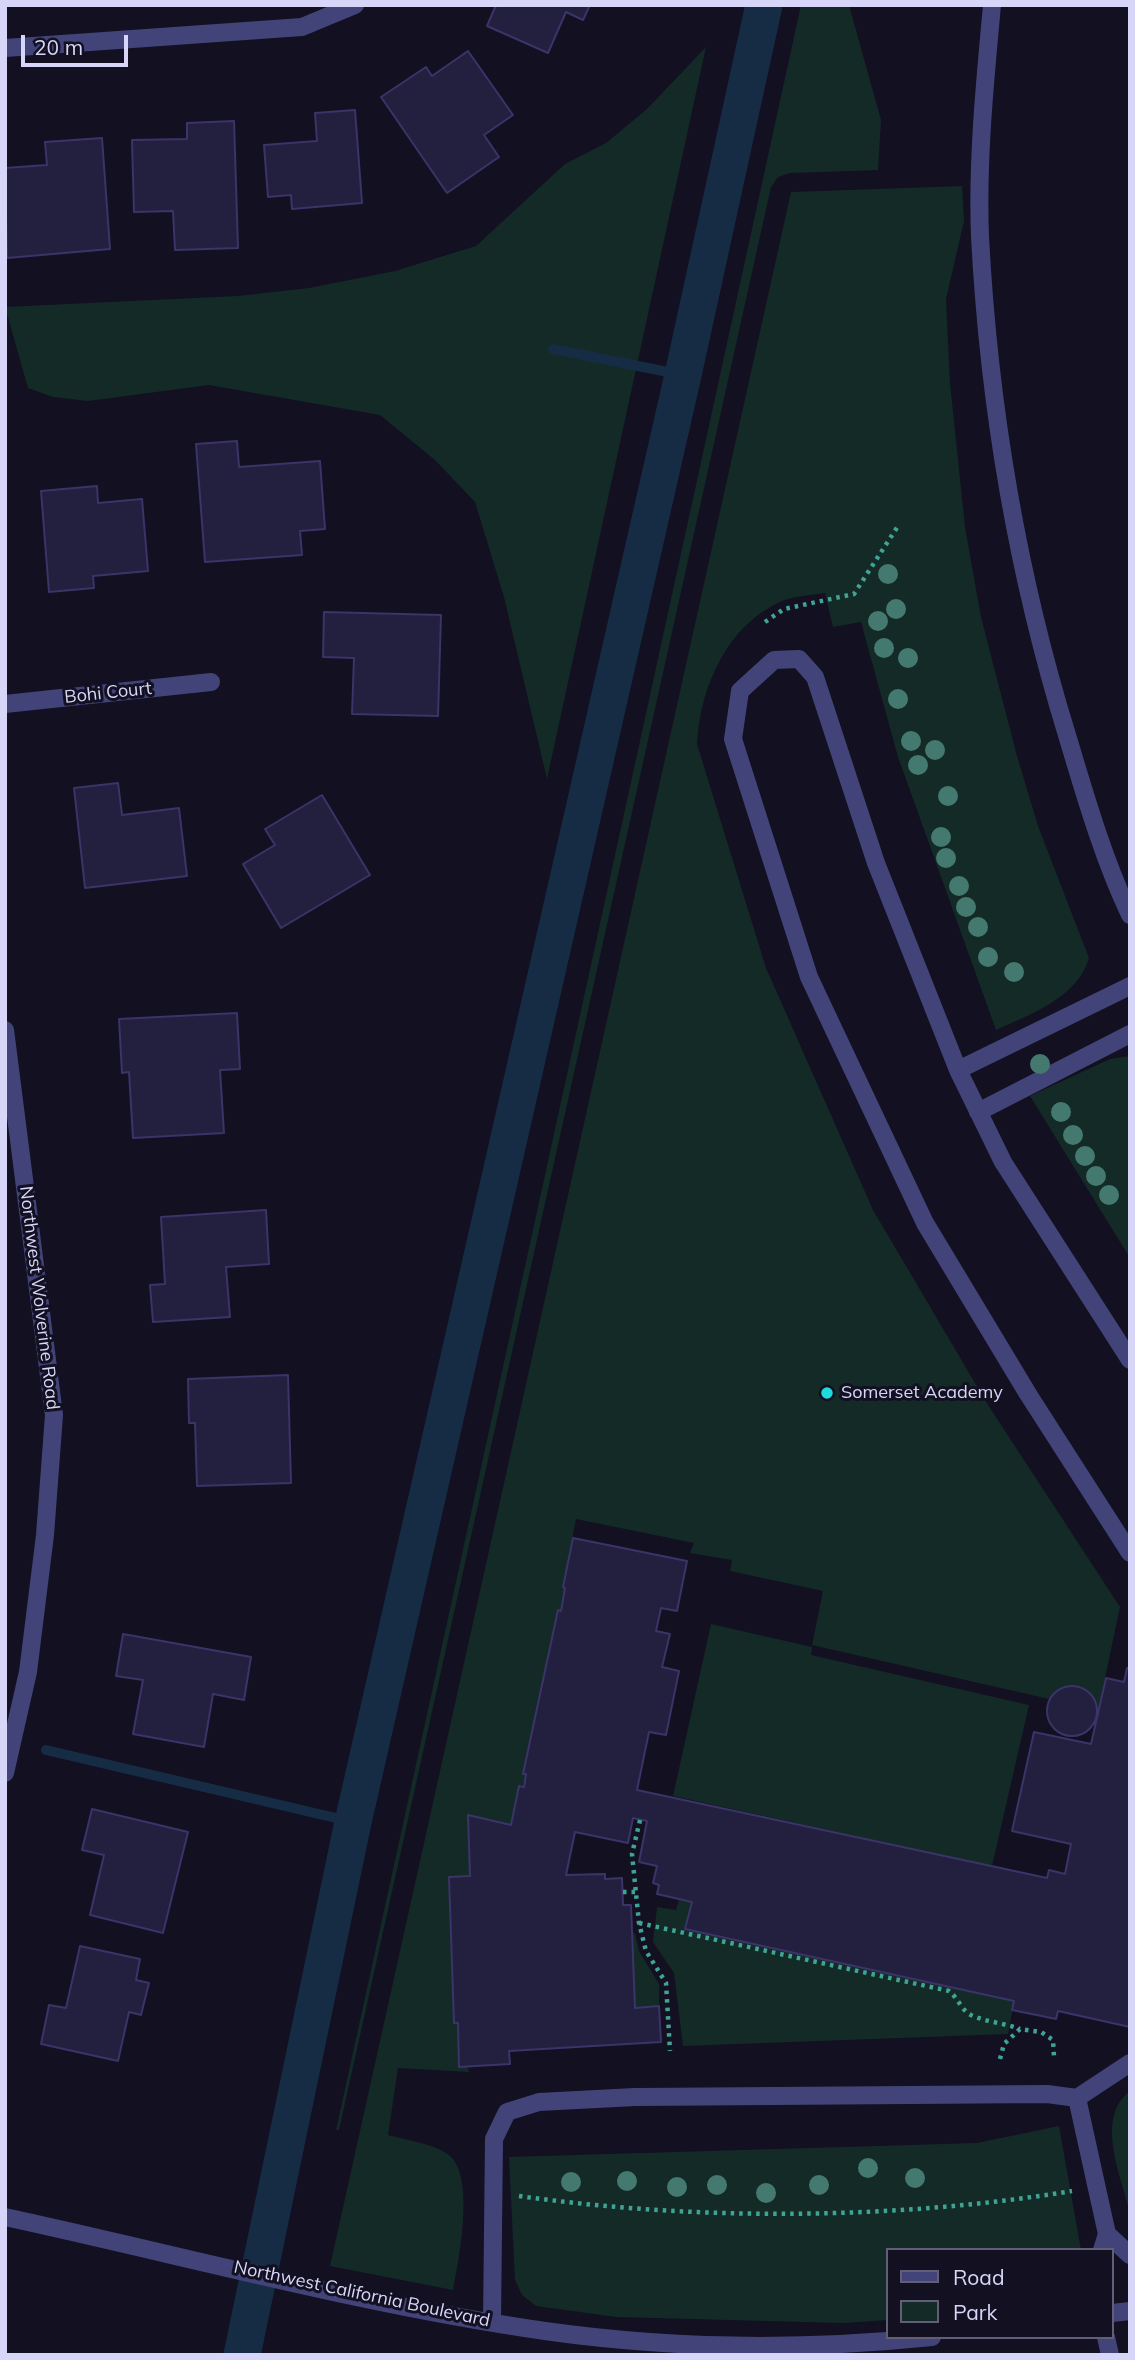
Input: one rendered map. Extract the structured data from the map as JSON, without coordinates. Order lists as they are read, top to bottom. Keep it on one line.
{"streets":{"street":["Bohi Court","Northwest Wolverine Road","Northwest California Boulevard"]},"places":["Somerset Academy"],"legend":["Road","Park"],"scale_bar":"20 m"}
